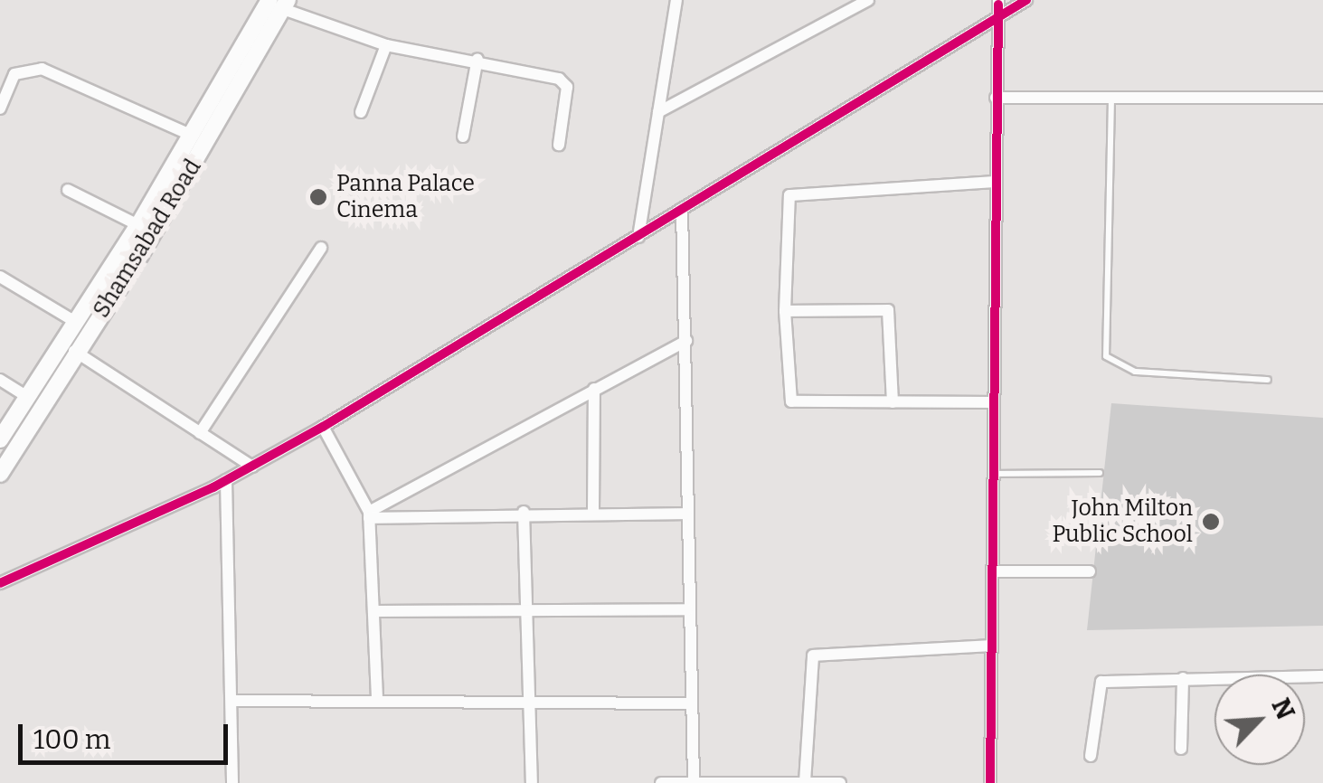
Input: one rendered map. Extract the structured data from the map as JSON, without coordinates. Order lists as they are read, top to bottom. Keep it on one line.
{"streets":{"main road":["Shamsabad Road"]},"places":["Panna Palace Cinema","John Milton Public School"],"scale_bar":"100 m","north":"top right"}
